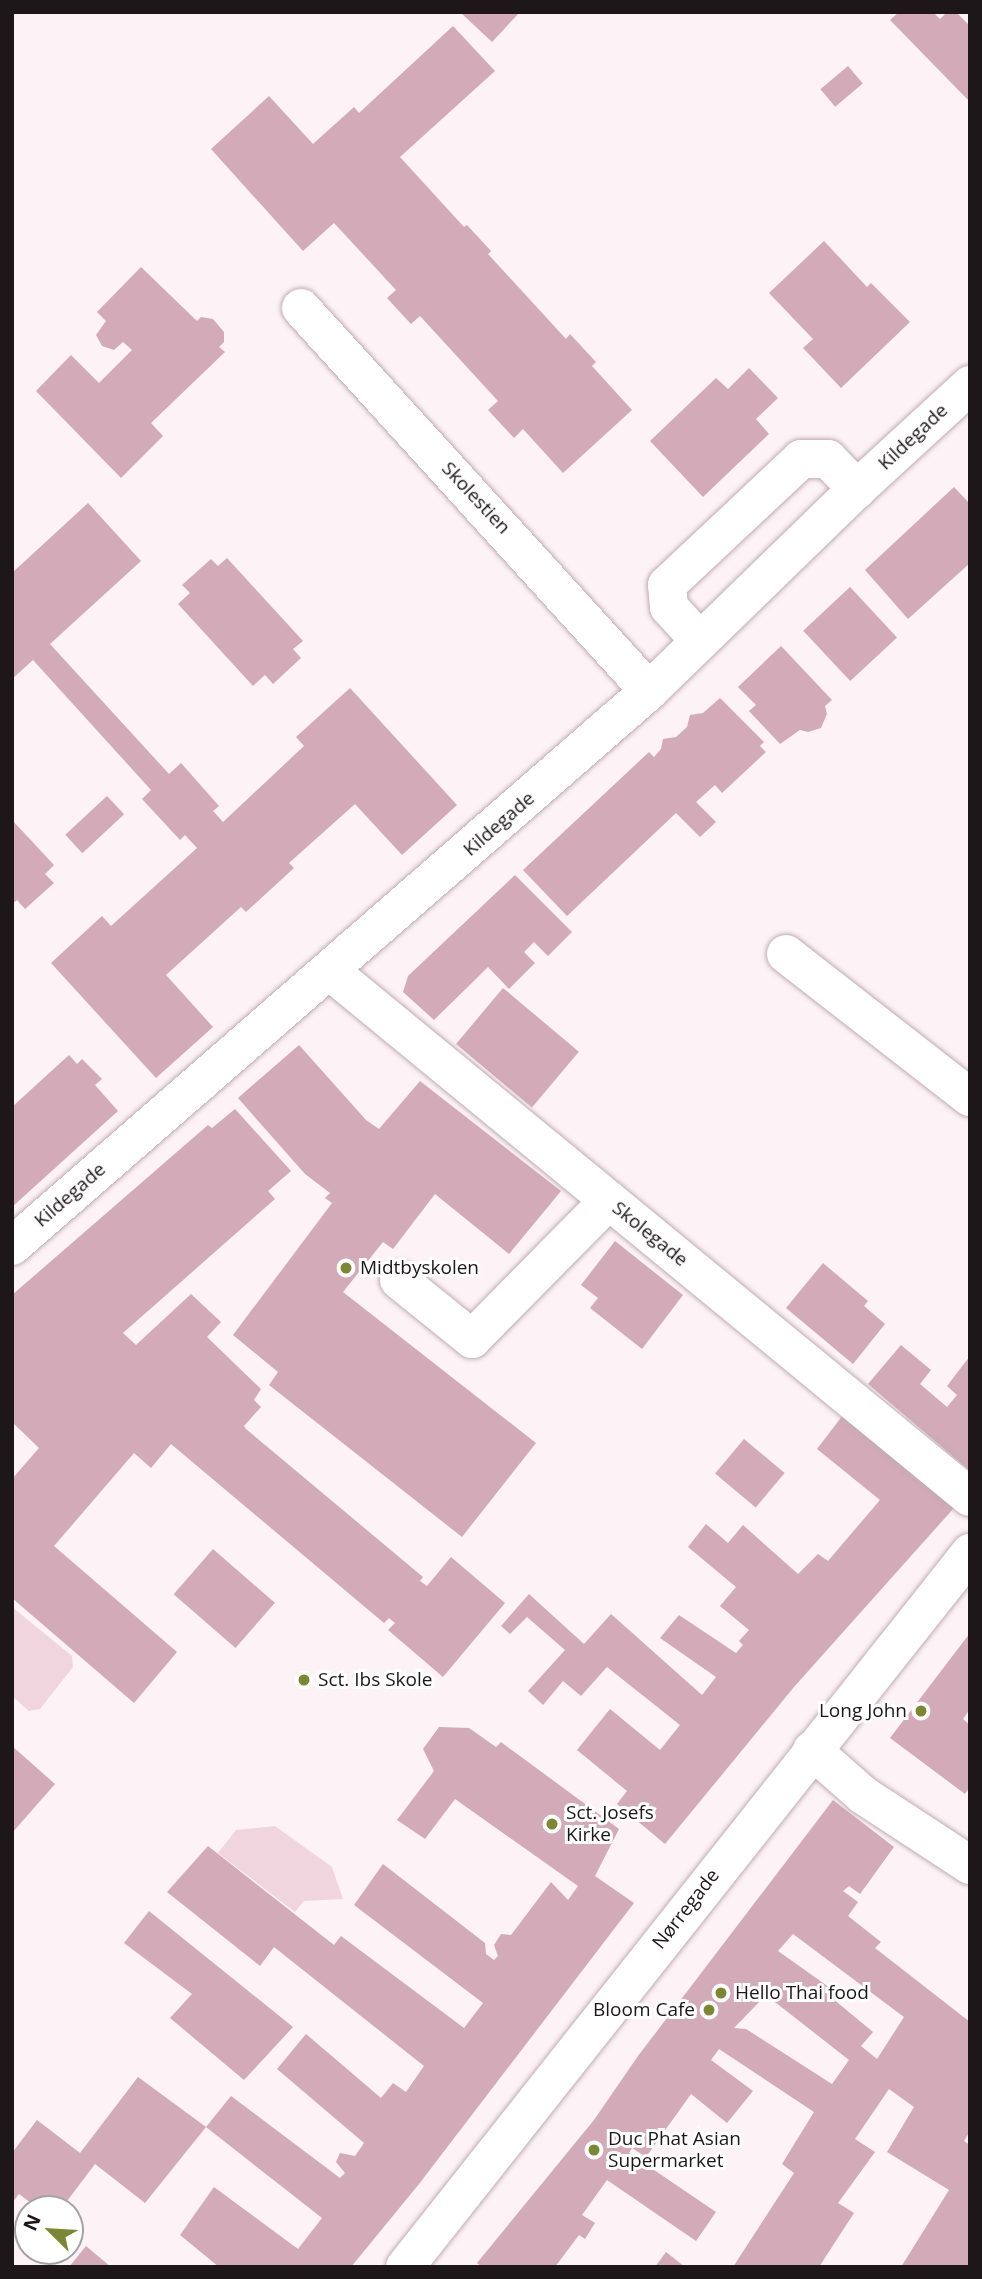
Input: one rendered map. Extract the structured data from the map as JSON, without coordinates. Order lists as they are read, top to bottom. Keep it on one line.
{"streets":{"street":["Kildegade","Skolestien","Skolegade","Nørregade"]},"crossings":[["Kildegade","Skolestien"],["Kildegade","Skolegade"]],"places":["Midtbyskolen","Sct. Ibs Skole","Long John","Sct. Josefs Kirke","Hello Thai food","Bloom Cafe","Duc Phat Asian Supermarket"],"north":"top left"}
